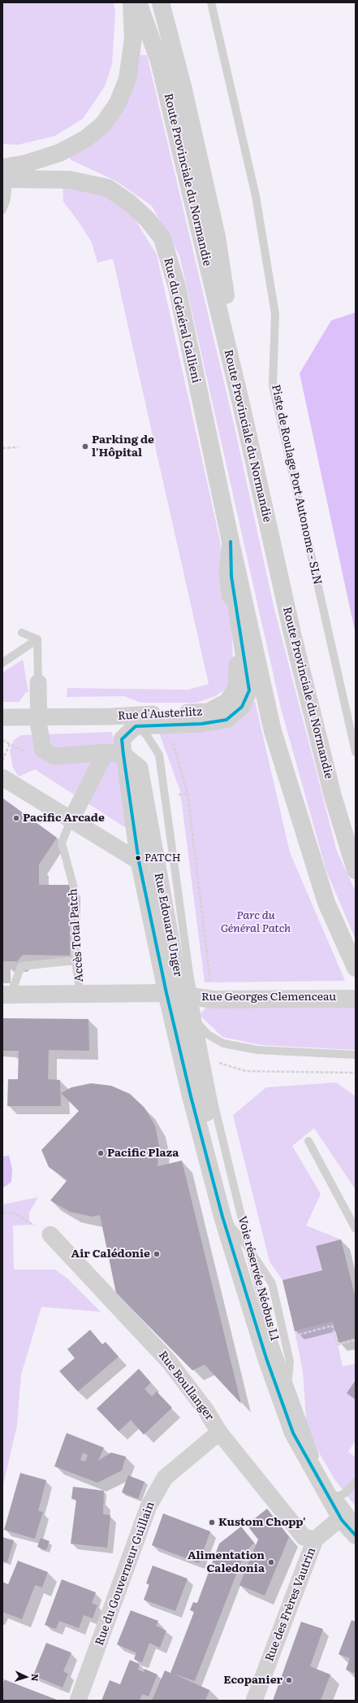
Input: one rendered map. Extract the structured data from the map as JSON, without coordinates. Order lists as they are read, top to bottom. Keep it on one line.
{"streets":{"main road":["Route Provinciale du Normandie","Rue du Général Gallieni","Rue Edouard Unger","Rue Georges Clemenceau"],"street":["Rue d'Austerlitz","Rue Boullanger","Rue du Gouverneur Guillain","Rue des Frères Vautrin"],"lane":["Piste de Roulage Port Autonome - SLN","Accès Total Patch","Voie réservée Néobus L1"]},"crossings":[["Rue du Général Gallieni","Rue d'Austerlitz"],["Rue d'Austerlitz","Rue Edouard Unger"],["Rue d'Austerlitz","Voie réservée Néobus L1"],["Rue Edouard Unger","Rue Georges Clemenceau"],["Rue Edouard Unger","Voie réservée Néobus L1"],["Rue Edouard Unger","Rue des Frères Vautrin"],["Accès Total Patch","Rue Georges Clemenceau"],["Rue Georges Clemenceau","Voie réservée Néobus L1"],["Rue Boullanger","Rue du Gouverneur Guillain"],["Rue Boullanger","Rue des Frères Vautrin"]],"parks":["Parc du Général Patch"],"places":["Parking de l'Hôpital","Pacific Arcade","PATCH","Pacific Plaza","Air Calédonie","Kustom Chopp'","Alimentation Caledonia","Ecopanier"],"north":"right"}
